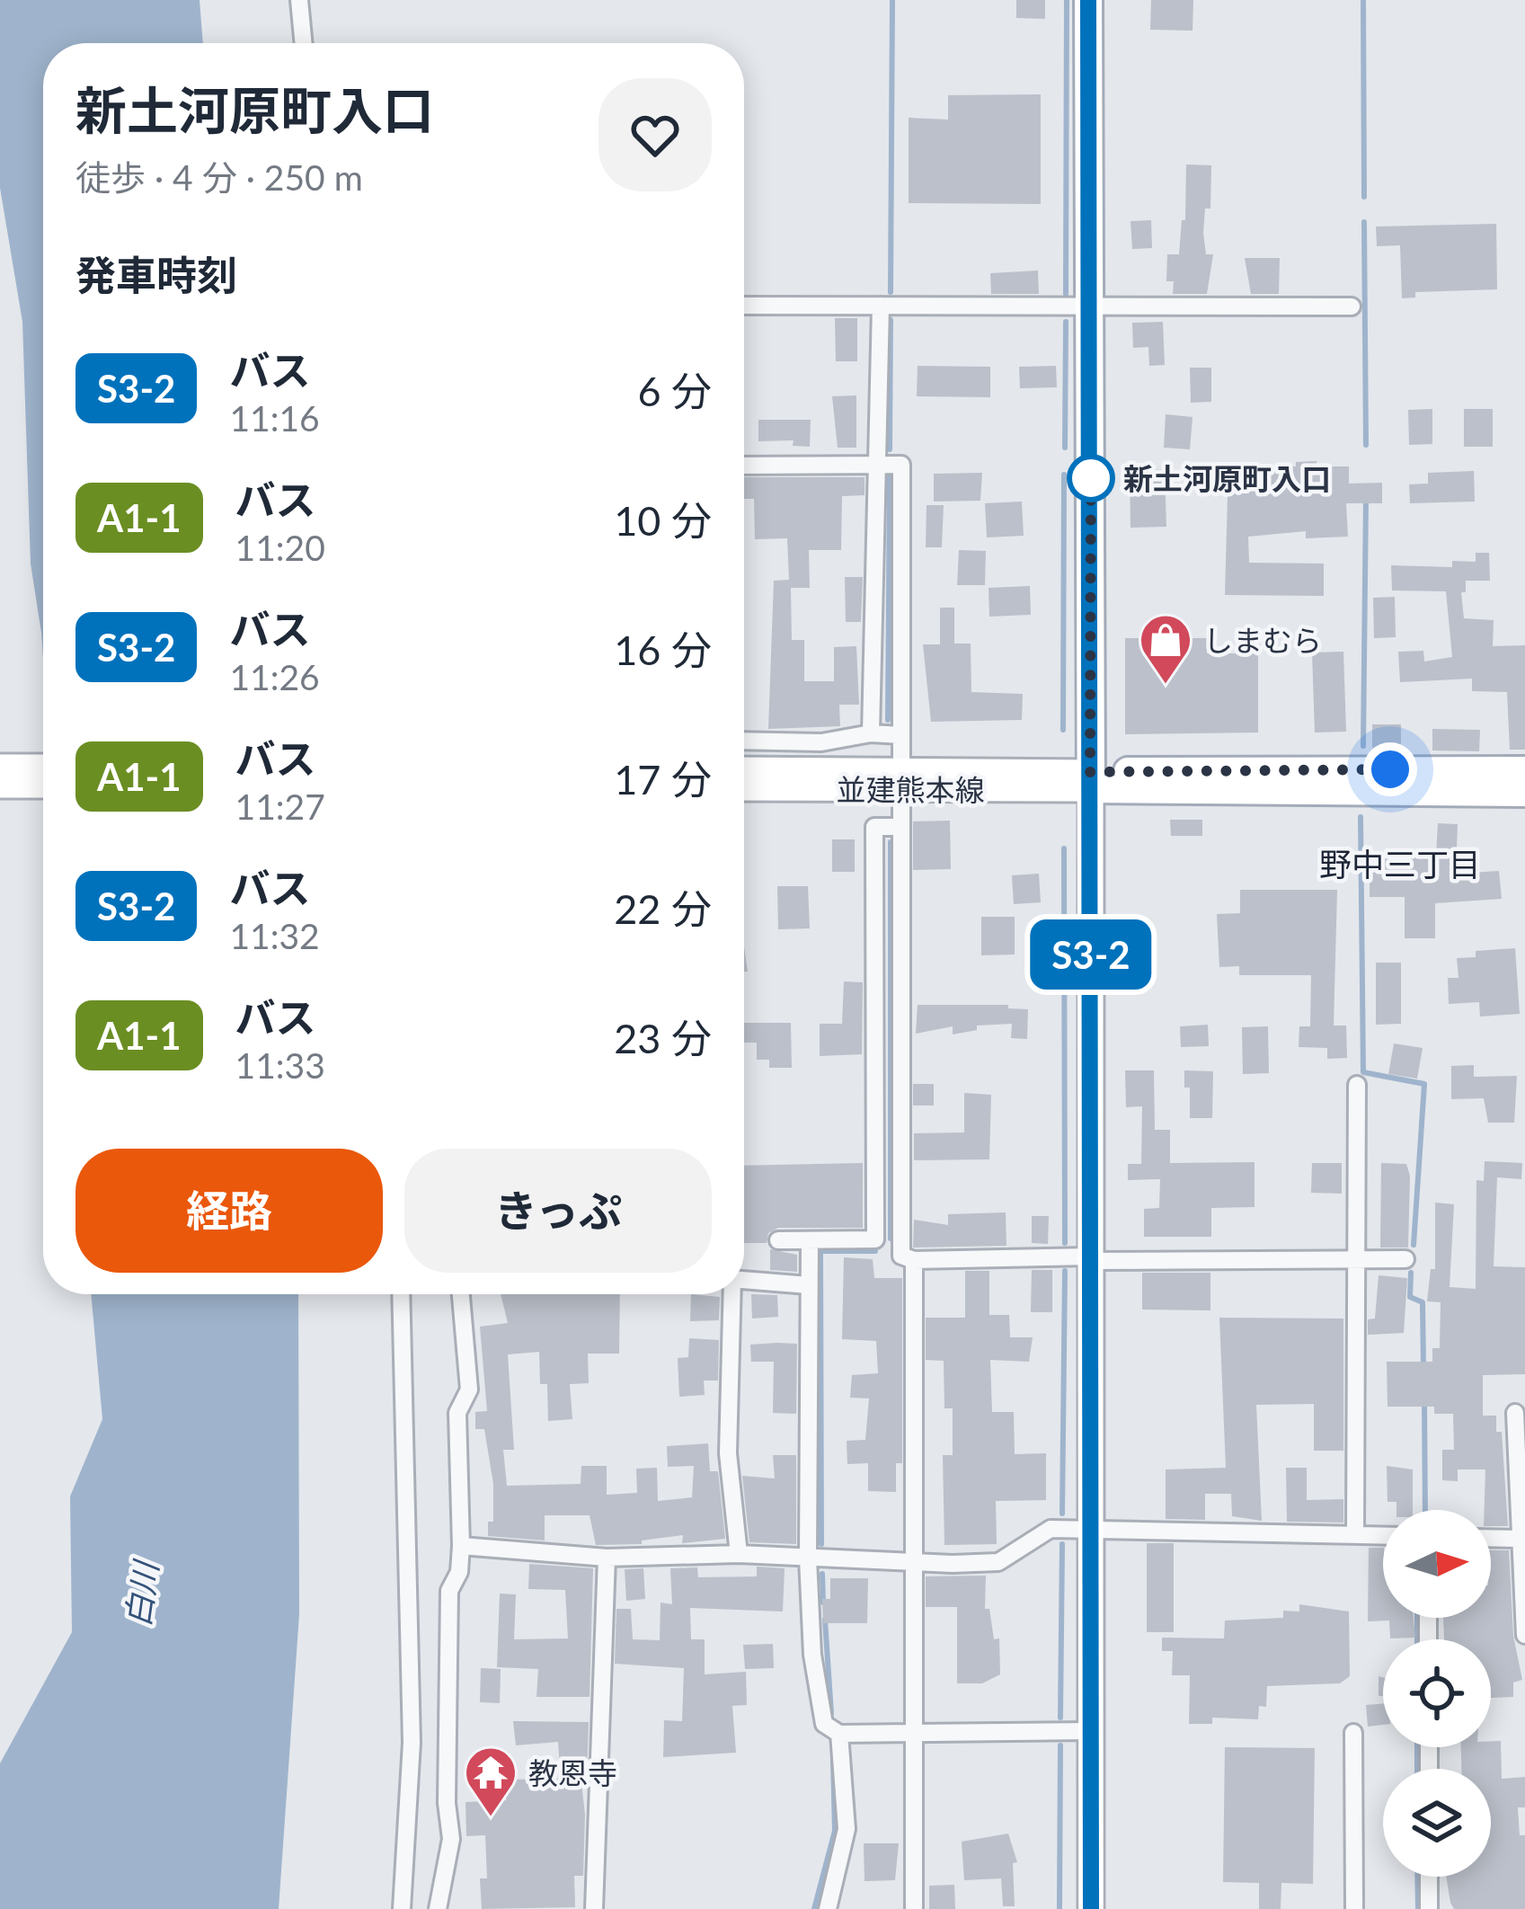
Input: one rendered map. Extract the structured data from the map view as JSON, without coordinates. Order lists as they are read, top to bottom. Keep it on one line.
{"streets":{"street":["並建熊本線"]},"districts":["野中三丁目"],"water":["白川"],"places":{"other":["新土河原町入口"],"shop":["しまむら"],"temple":["教恩寺"]},"lines":["bus line S3-2"],"north":"right","page":{"on_map":"S3-2","heading":[["新土河原町入口","徒歩 · 4 分 · 250 m"],"発車時刻"],"list":[{"mark":"S3-2","name":"バス","note":"11:16","value":"6 分"},{"mark":"A1-1","name":"バス","note":"11:20","value":"10 分"},{"mark":"S3-2","name":"バス","note":"11:26","value":"16 分"},{"mark":"A1-1","name":"バス","note":"11:27","value":"17 分"},{"mark":"S3-2","name":"バス","note":"11:32","value":"22 分"},{"mark":"A1-1","name":"バス","note":"11:33","value":"23 分"}],"buttons":["経路","きっぷ"]}}
